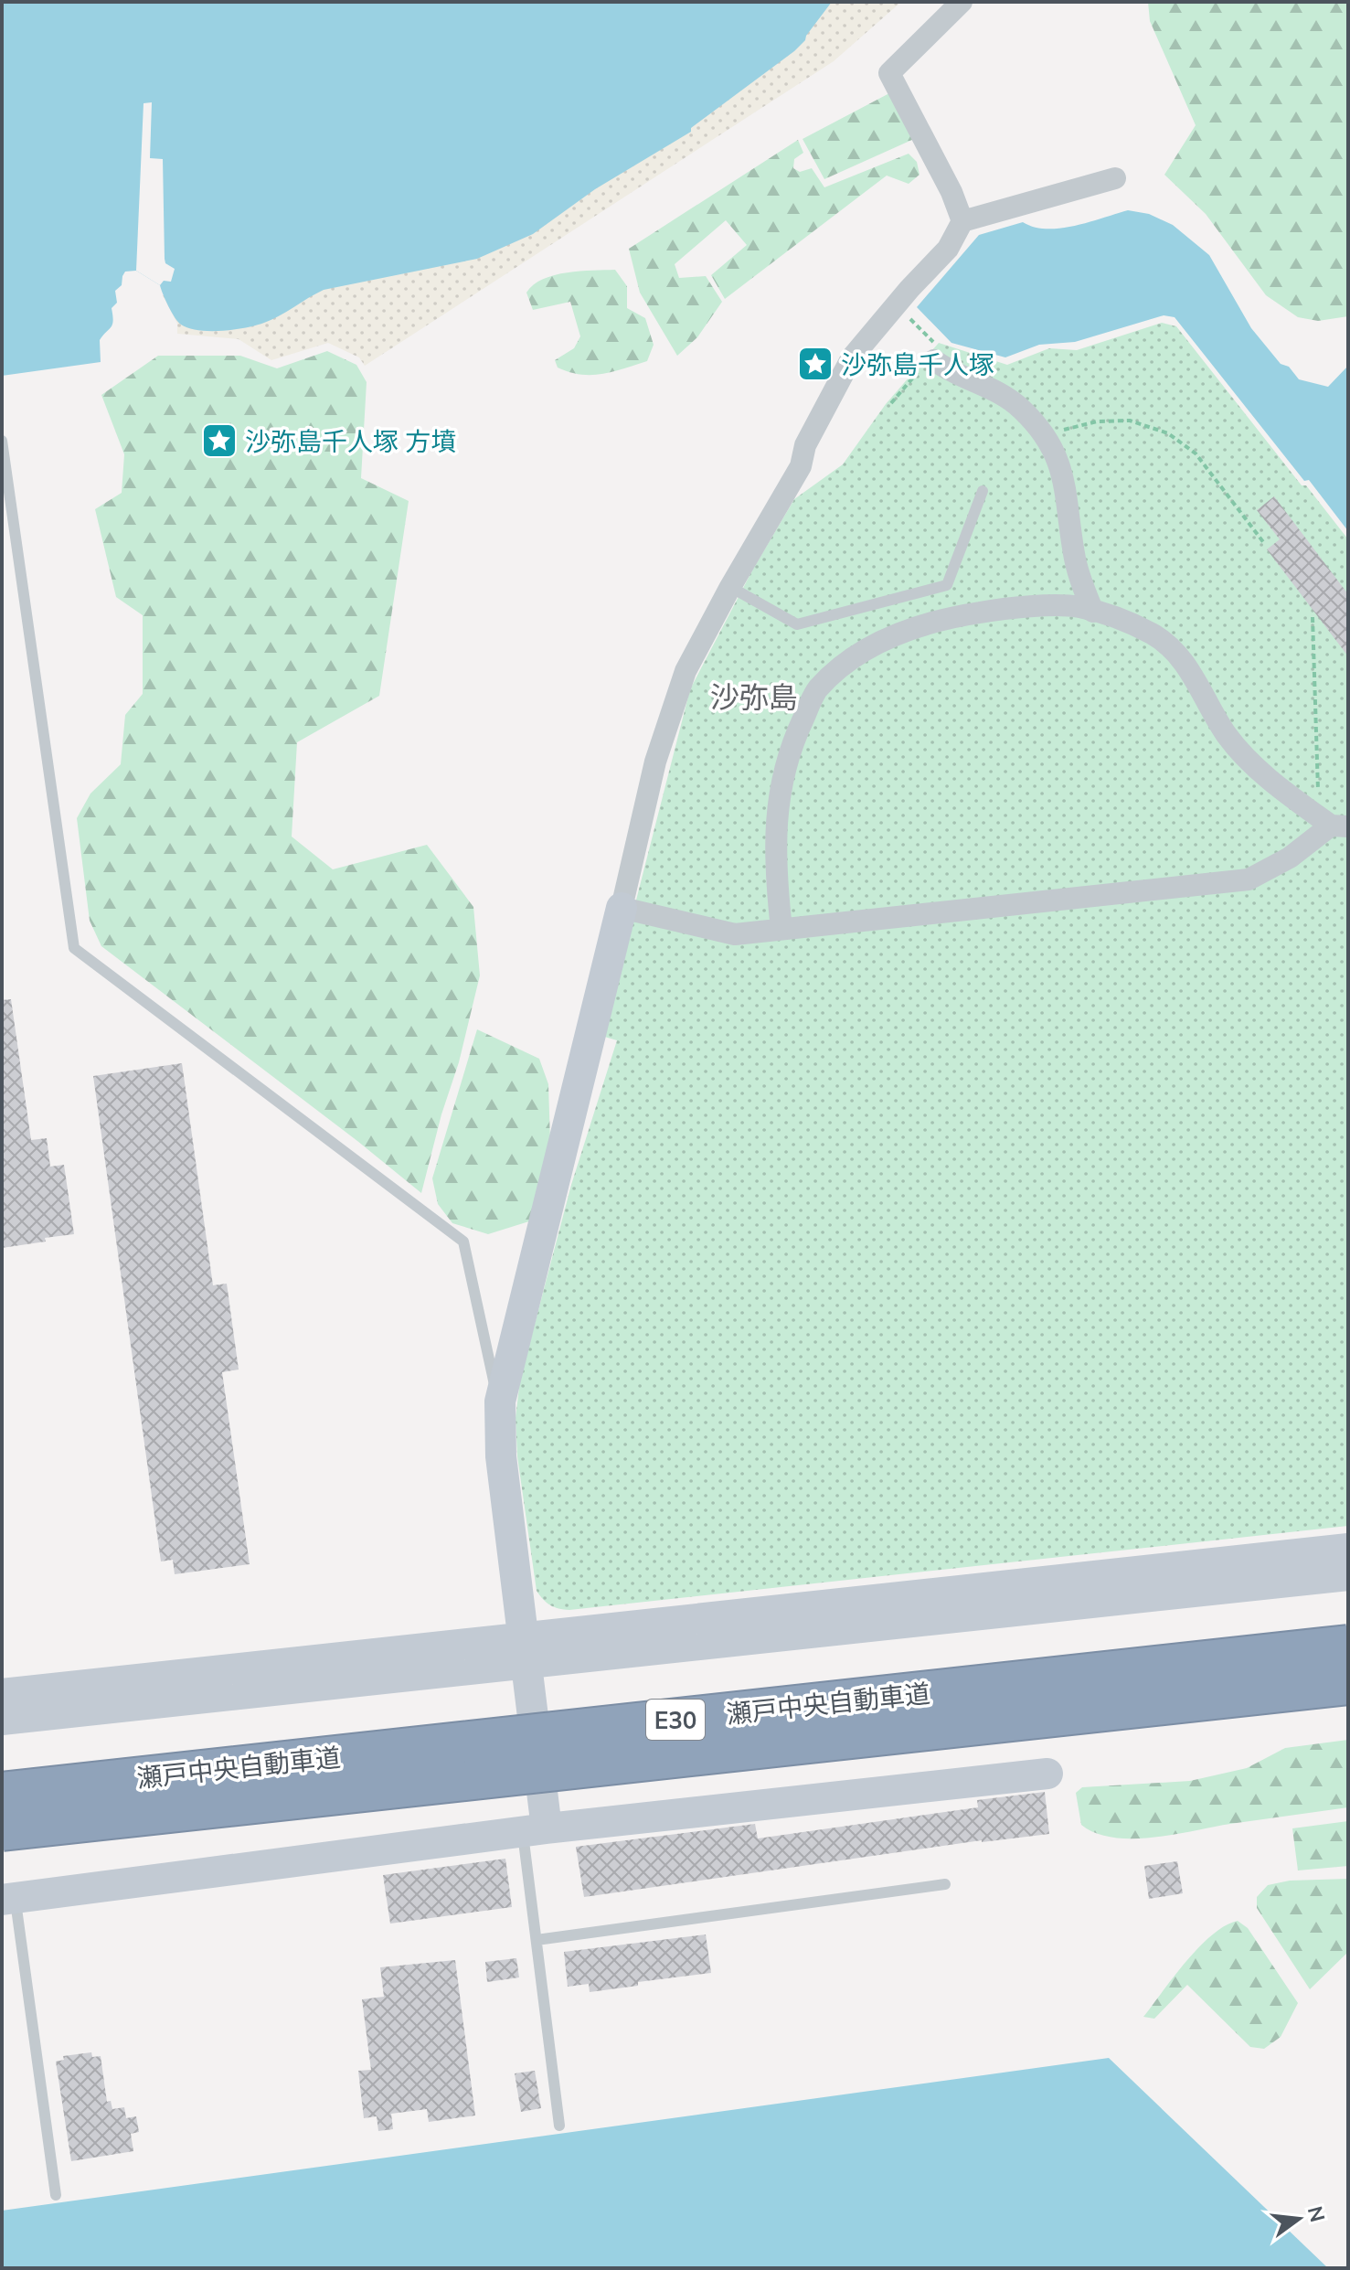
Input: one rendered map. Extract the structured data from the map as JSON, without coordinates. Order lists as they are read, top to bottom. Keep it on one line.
{"streets":{"highway":["瀬戸中央自動車道","E30"]},"districts":["沙弥島"],"places":{"place":["沙弥島千人塚","沙弥島千人塚 方墳"]},"north":"right"}
